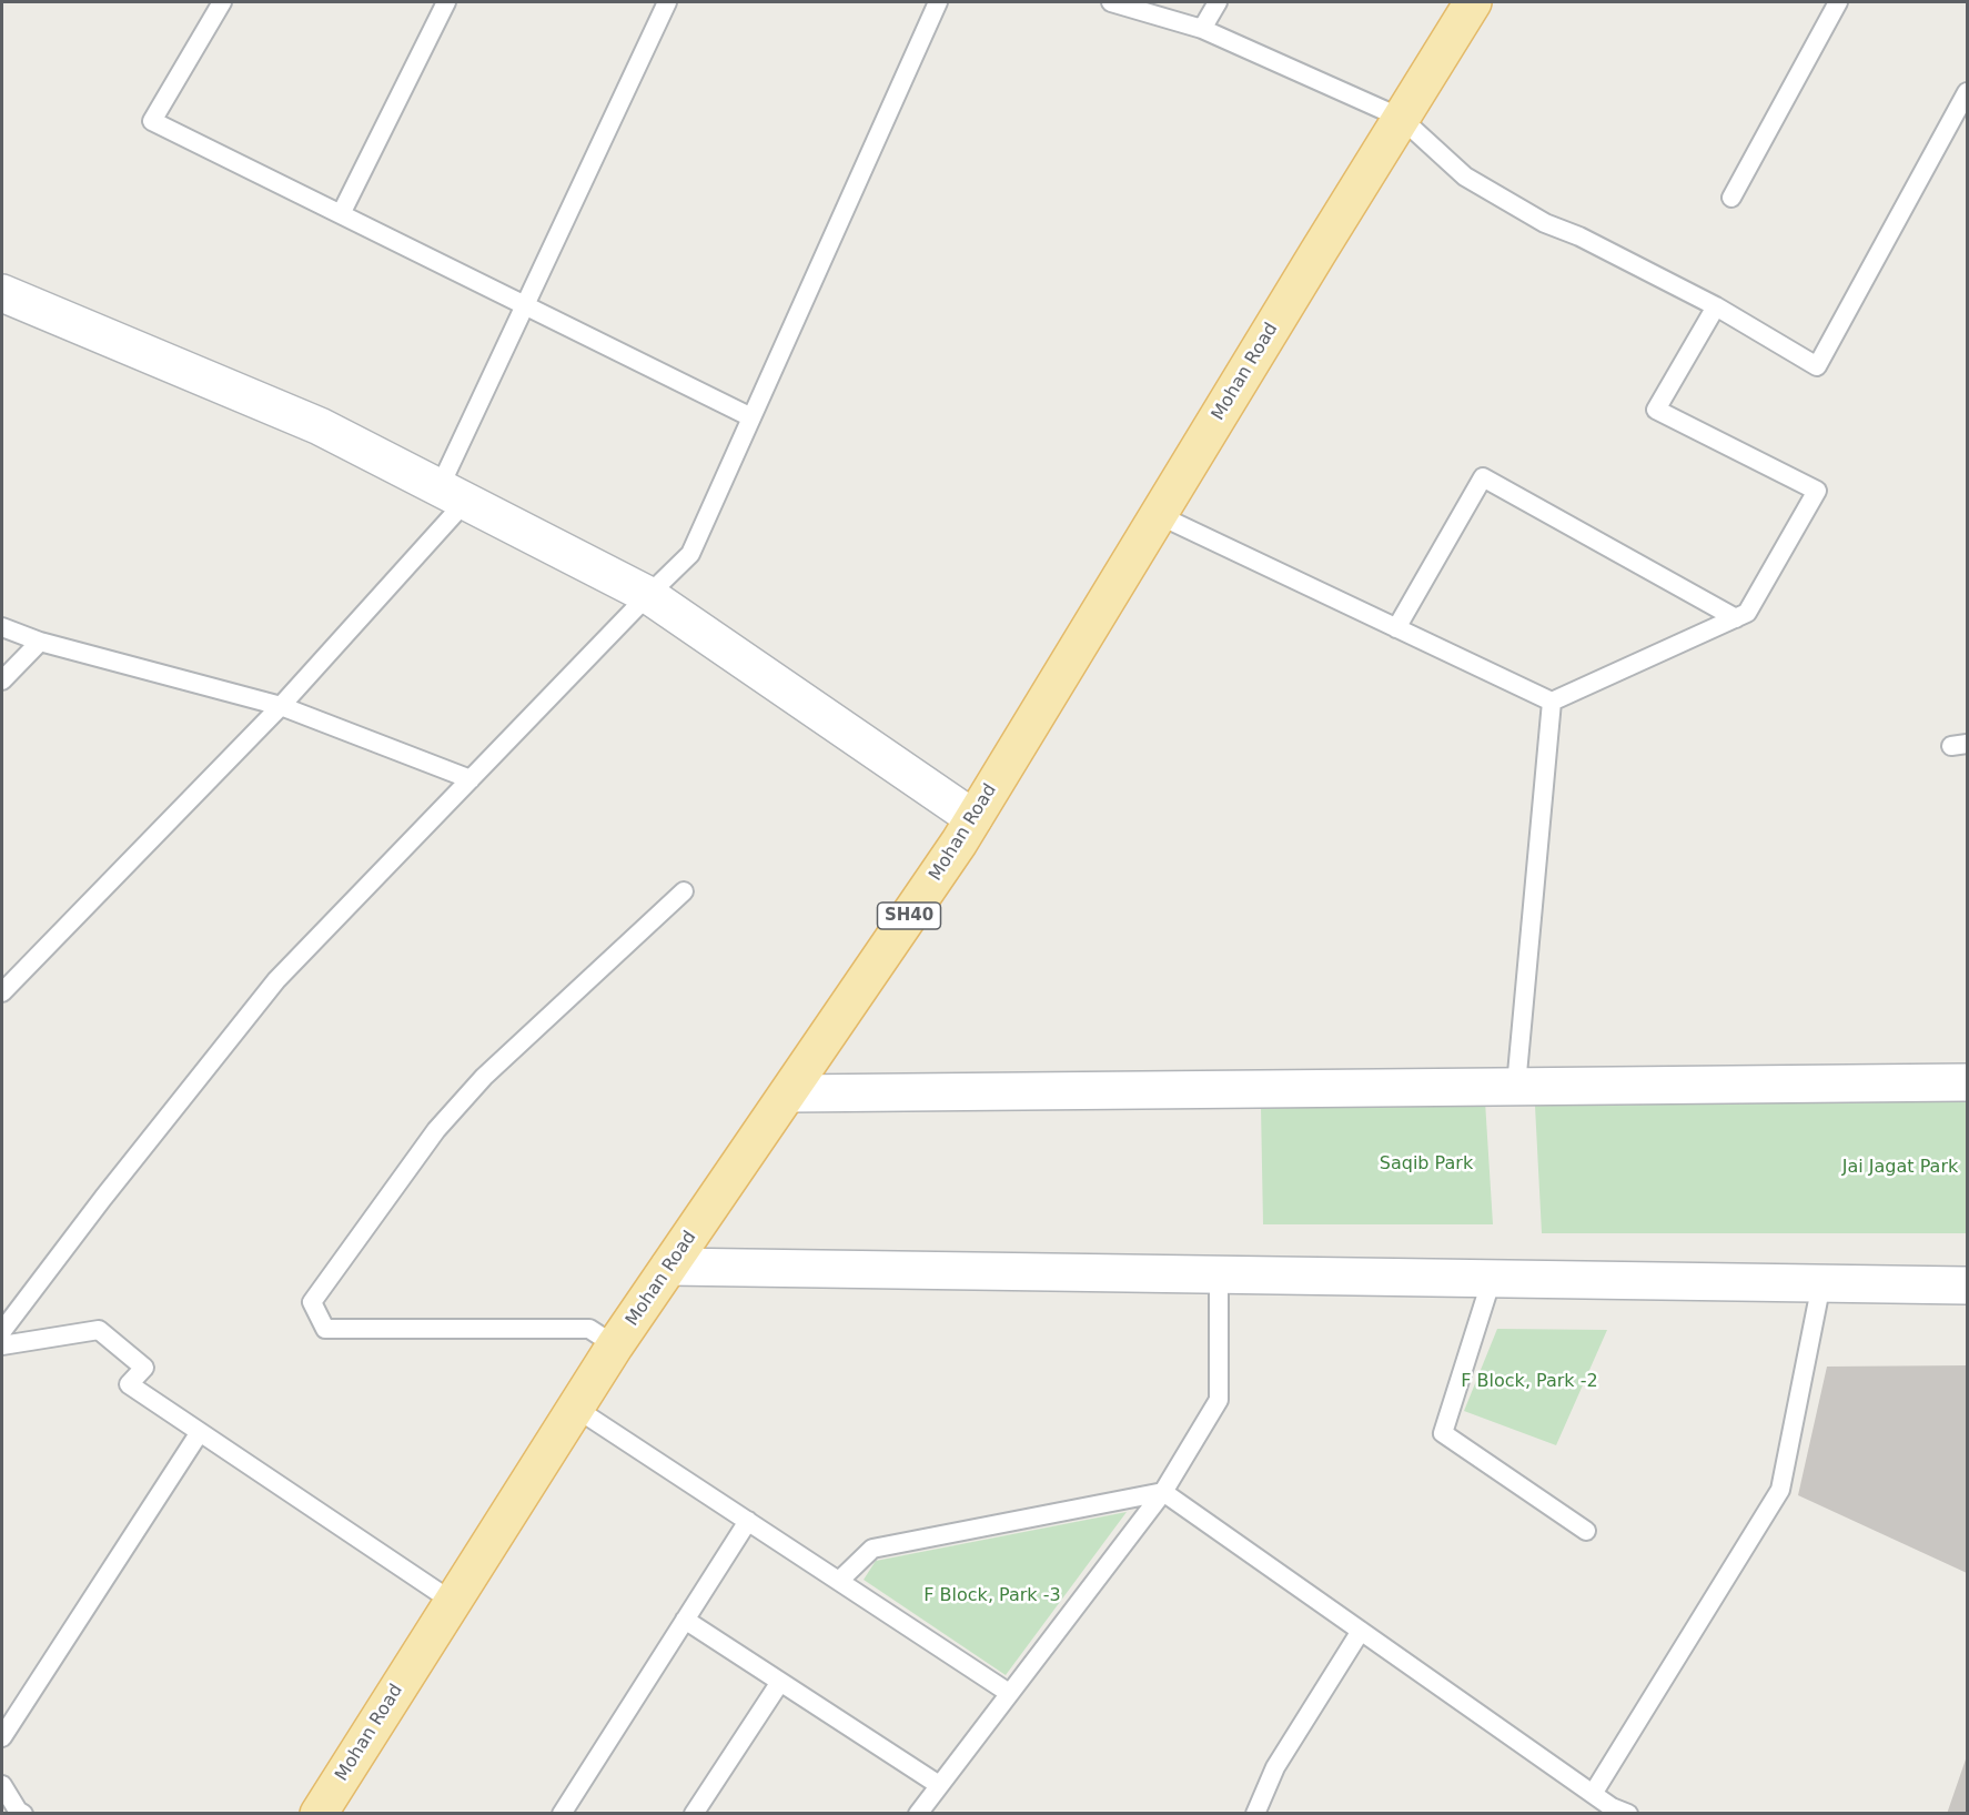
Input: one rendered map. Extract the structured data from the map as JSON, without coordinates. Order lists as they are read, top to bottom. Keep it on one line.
{"streets":{"main road":["Mohan Road","SH40"]},"parks":["Saqib Park","Jai Jagat Park","F Block, Park -2","F Block, Park -3"]}
